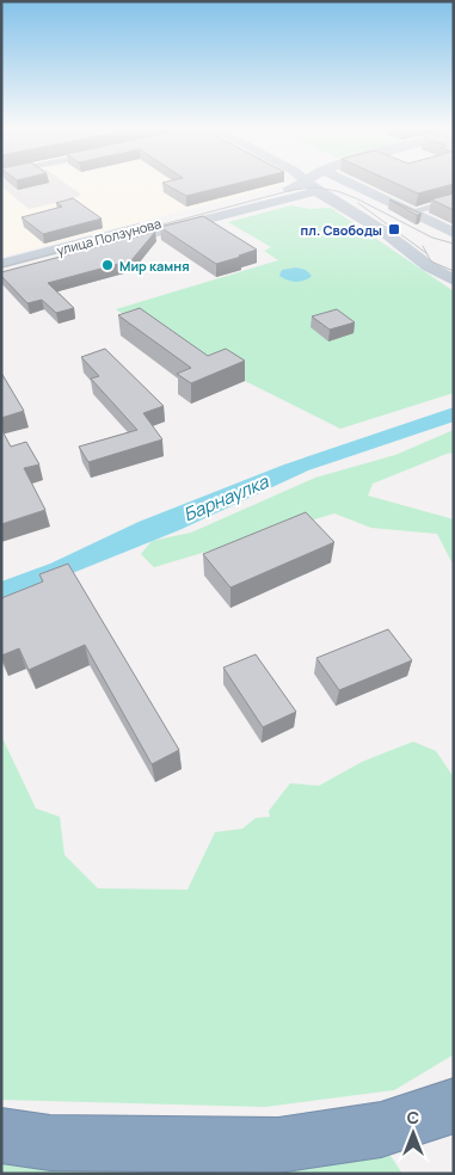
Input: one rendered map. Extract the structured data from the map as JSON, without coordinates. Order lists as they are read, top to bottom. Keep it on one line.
{"streets":{"street":["улица Ползунова"]},"water":["Барнаулка"],"places":{"transit":["пл. Свободы"],"other":["Мир камня"]},"north":"top"}
